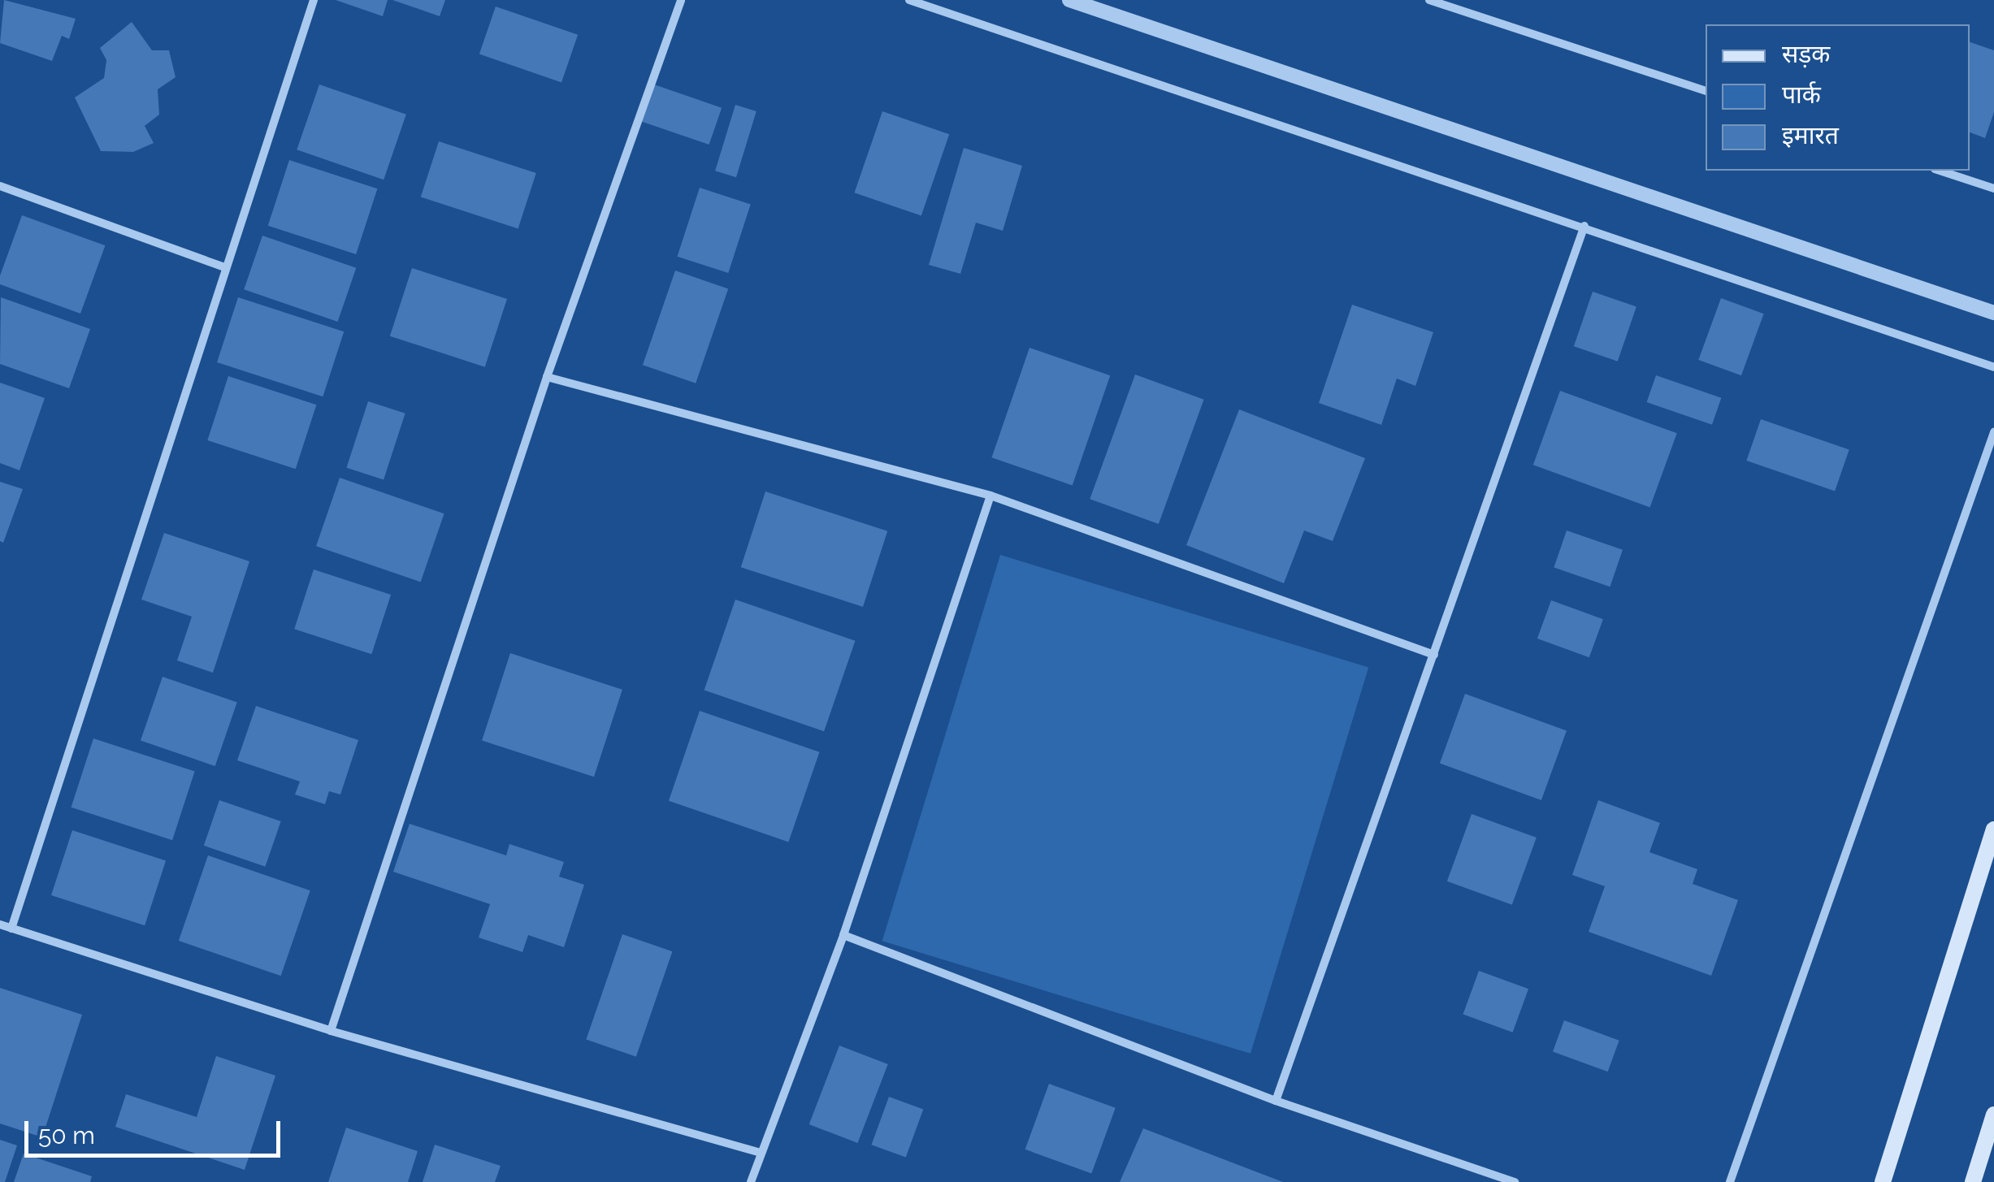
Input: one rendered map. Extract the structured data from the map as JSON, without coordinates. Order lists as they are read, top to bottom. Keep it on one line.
{"legend":["सड़क","पार्क","इमारत"],"scale_bar":"50 m"}
